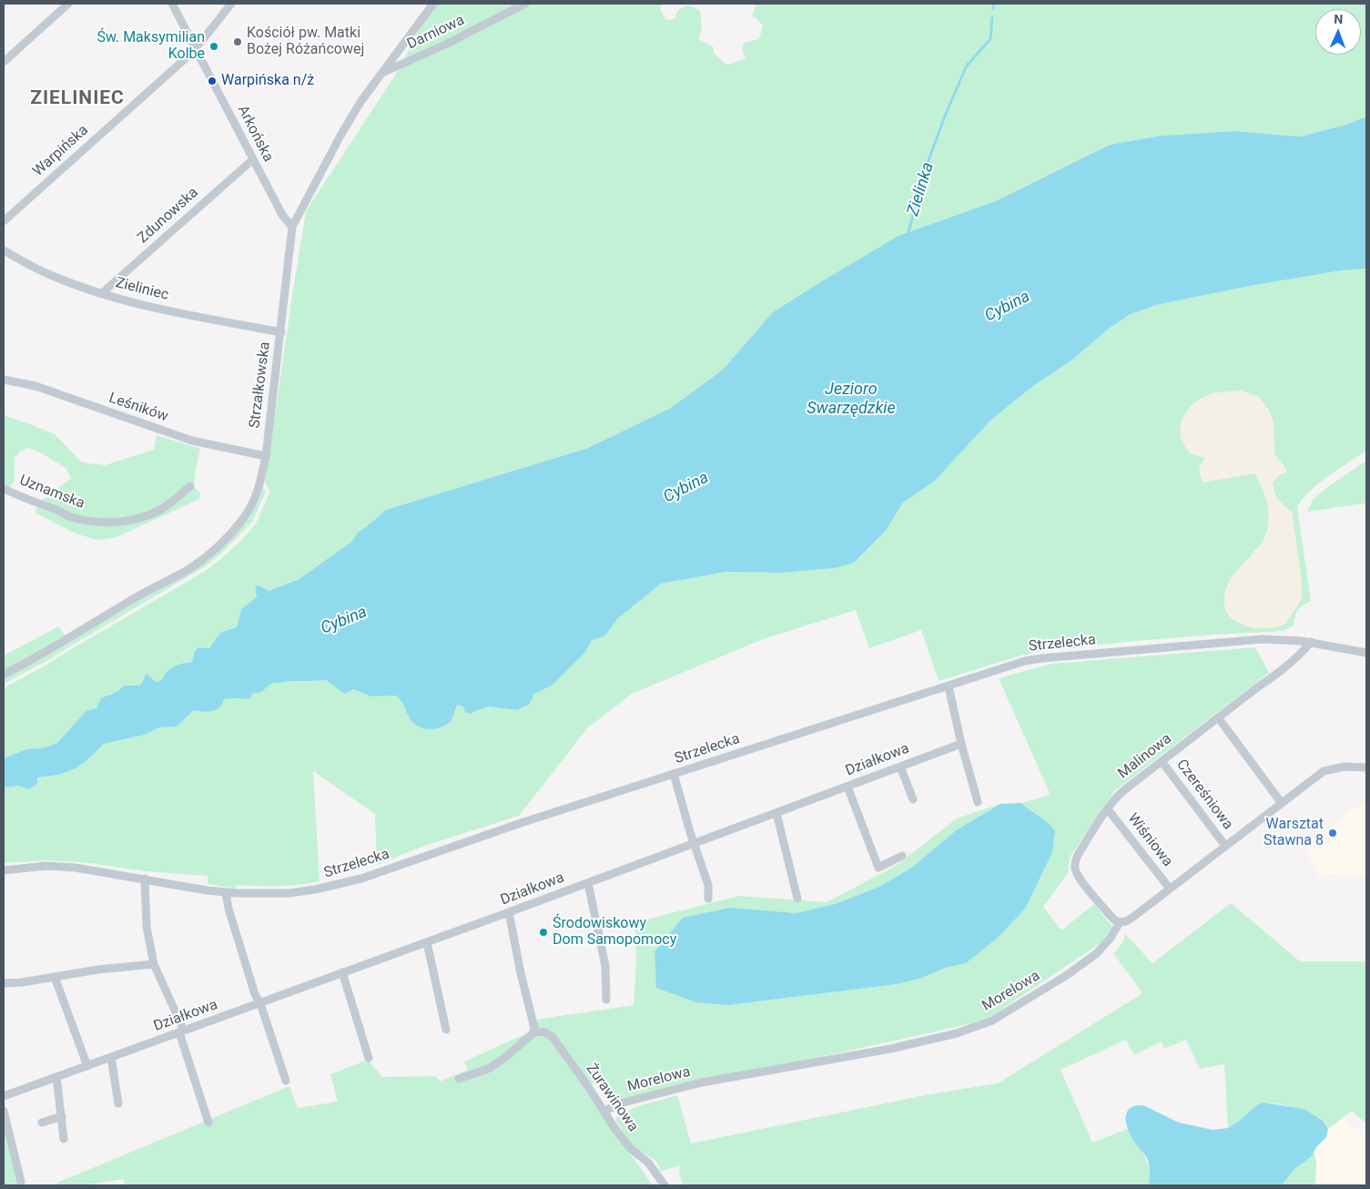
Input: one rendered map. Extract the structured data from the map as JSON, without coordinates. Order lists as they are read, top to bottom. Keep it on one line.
{"streets":{"street":["Darniowa","Arkońska","Warpińska","Zdunowska","Zieliniec","Strzałkowska","Leśników","Uznamska","Strzelecka","Malinowa","Działkowa","Czereśniowa","Wiśniowa","Morelowa","Żurawinowa"]},"crossings":[["Darniowa","Strzałkowska"],["Arkońska","Warpińska"],["Arkońska","Zdunowska"],["Arkońska","Strzałkowska"],["Zdunowska","Zieliniec"],["Zieliniec","Strzałkowska"],["Strzałkowska","Leśników"],["Strzelecka","Malinowa"],["Malinowa","Czereśniowa"],["Malinowa","Wiśniowa"],["Malinowa","Morelowa"],["Czereśniowa","Morelowa"],["Wiśniowa","Morelowa"],["Morelowa","Żurawinowa"]],"districts":["ZIELINIEC"],"water":["Zielinka","Cybina","Jezioro Swarzędzkie"],"places":["Kościół pw. Matki Bożej Różańcowej","Św. Maksymilian Kolbe","Warpińska n/ż","Warsztat Stawna 8","Środowiskowy Dom Samopomocy"],"north":"top"}
